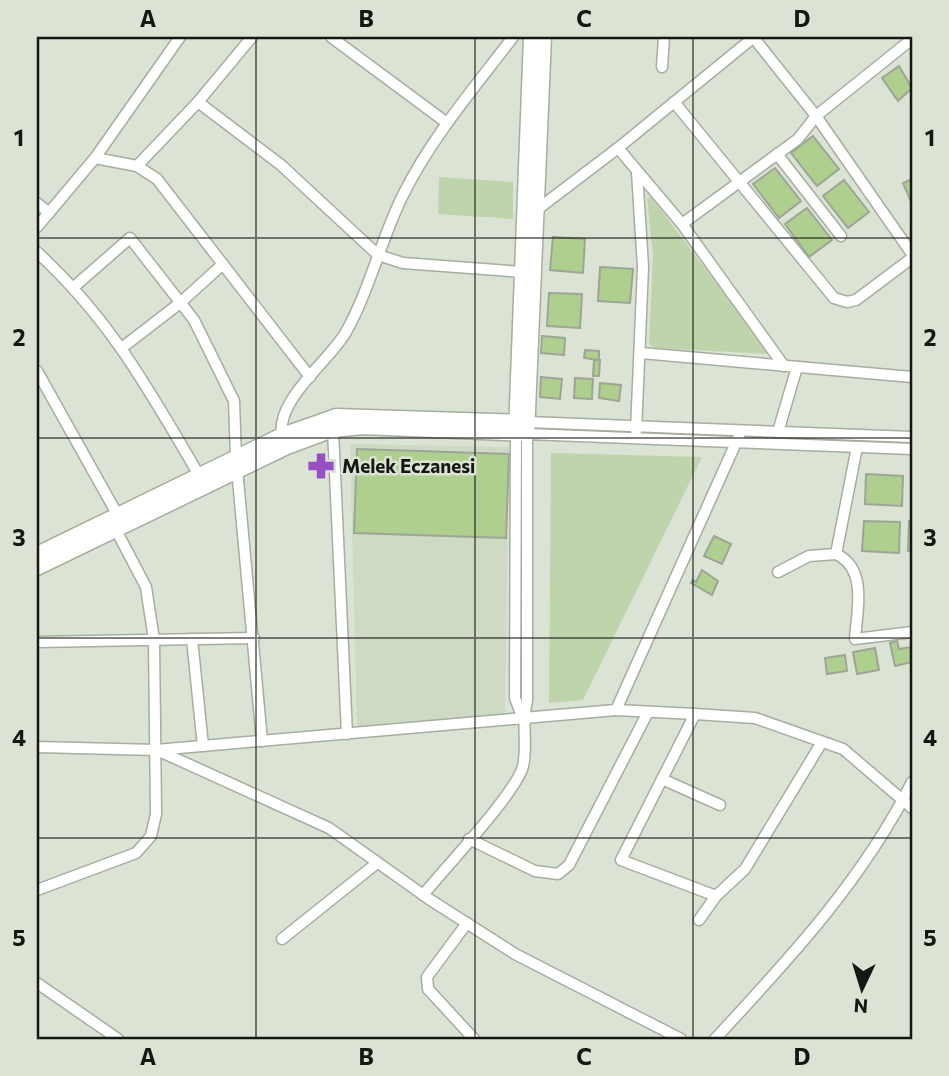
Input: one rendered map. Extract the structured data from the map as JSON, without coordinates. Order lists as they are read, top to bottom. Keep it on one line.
{"places":{"pharmacy":["Melek Eczanesi"]},"north":"bottom","grid":{"columns":["A","B","C","D"],"rows":["1","2","3","4","5"]}}
